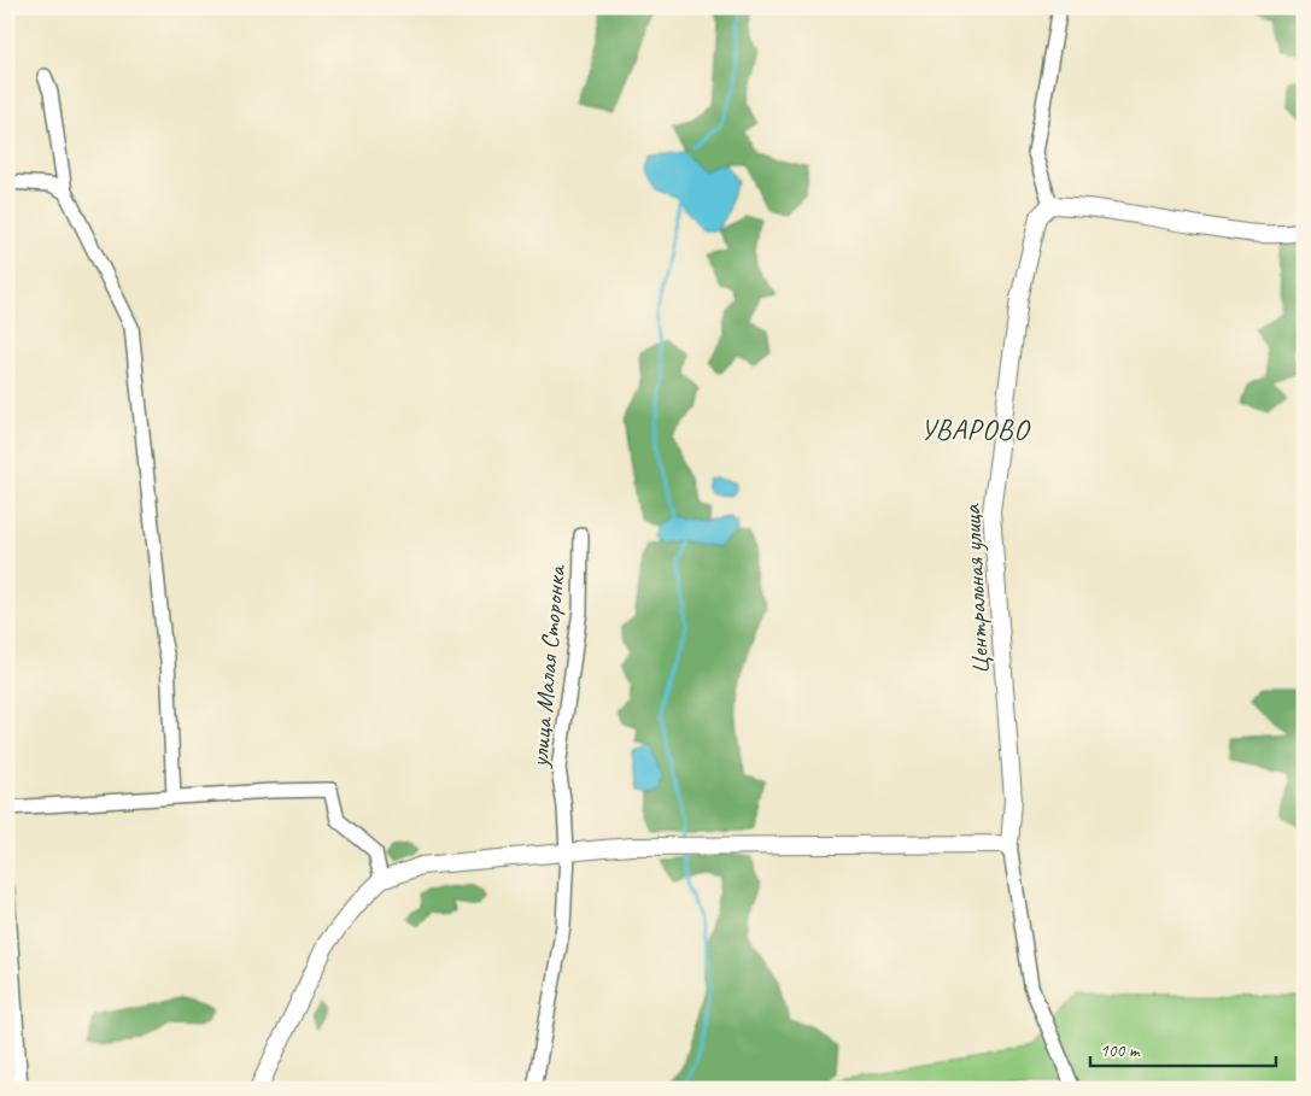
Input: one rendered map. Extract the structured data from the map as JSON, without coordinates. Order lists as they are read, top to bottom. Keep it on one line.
{"streets":{"street":["Центральная улица","улица Малая Сторонка"]},"districts":["УВАРОВО"],"scale_bar":"100 m"}
